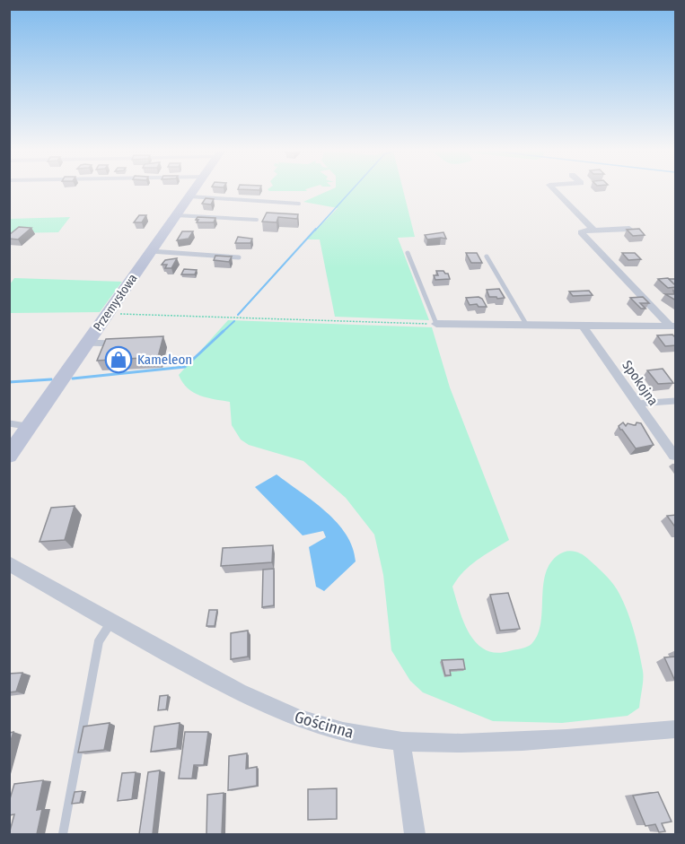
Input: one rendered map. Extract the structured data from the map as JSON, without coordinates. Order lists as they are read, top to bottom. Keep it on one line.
{"streets":{"street":["Przemysłowa","Spokojna","Gościnna"]},"places":{"shop":["Kameleon"]}}
